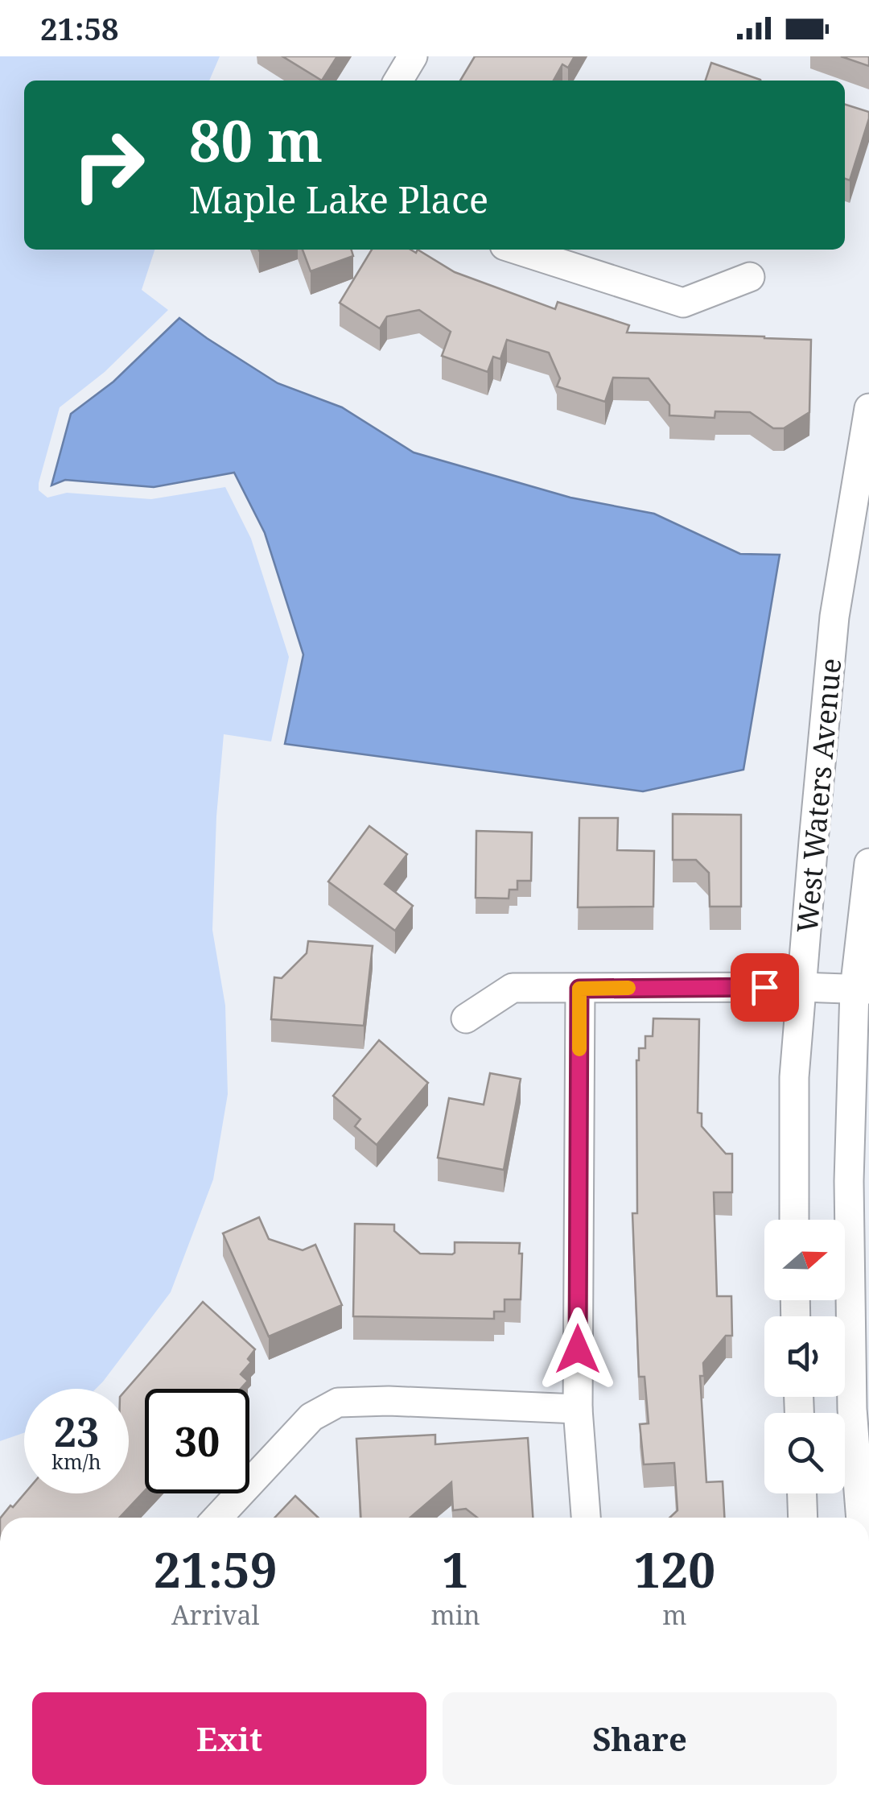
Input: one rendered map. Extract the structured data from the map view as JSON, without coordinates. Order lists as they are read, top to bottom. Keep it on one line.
{"streets":{"street":["West Waters Avenue"]},"north":"right","page":{"status":"21:58","turn":["80 m","Maple Lake Place"],"speed":"23 km/h","limit":"30","eta":["21:59","Arrival","1","min","120","m"],"buttons":["Exit","Share"]}}
